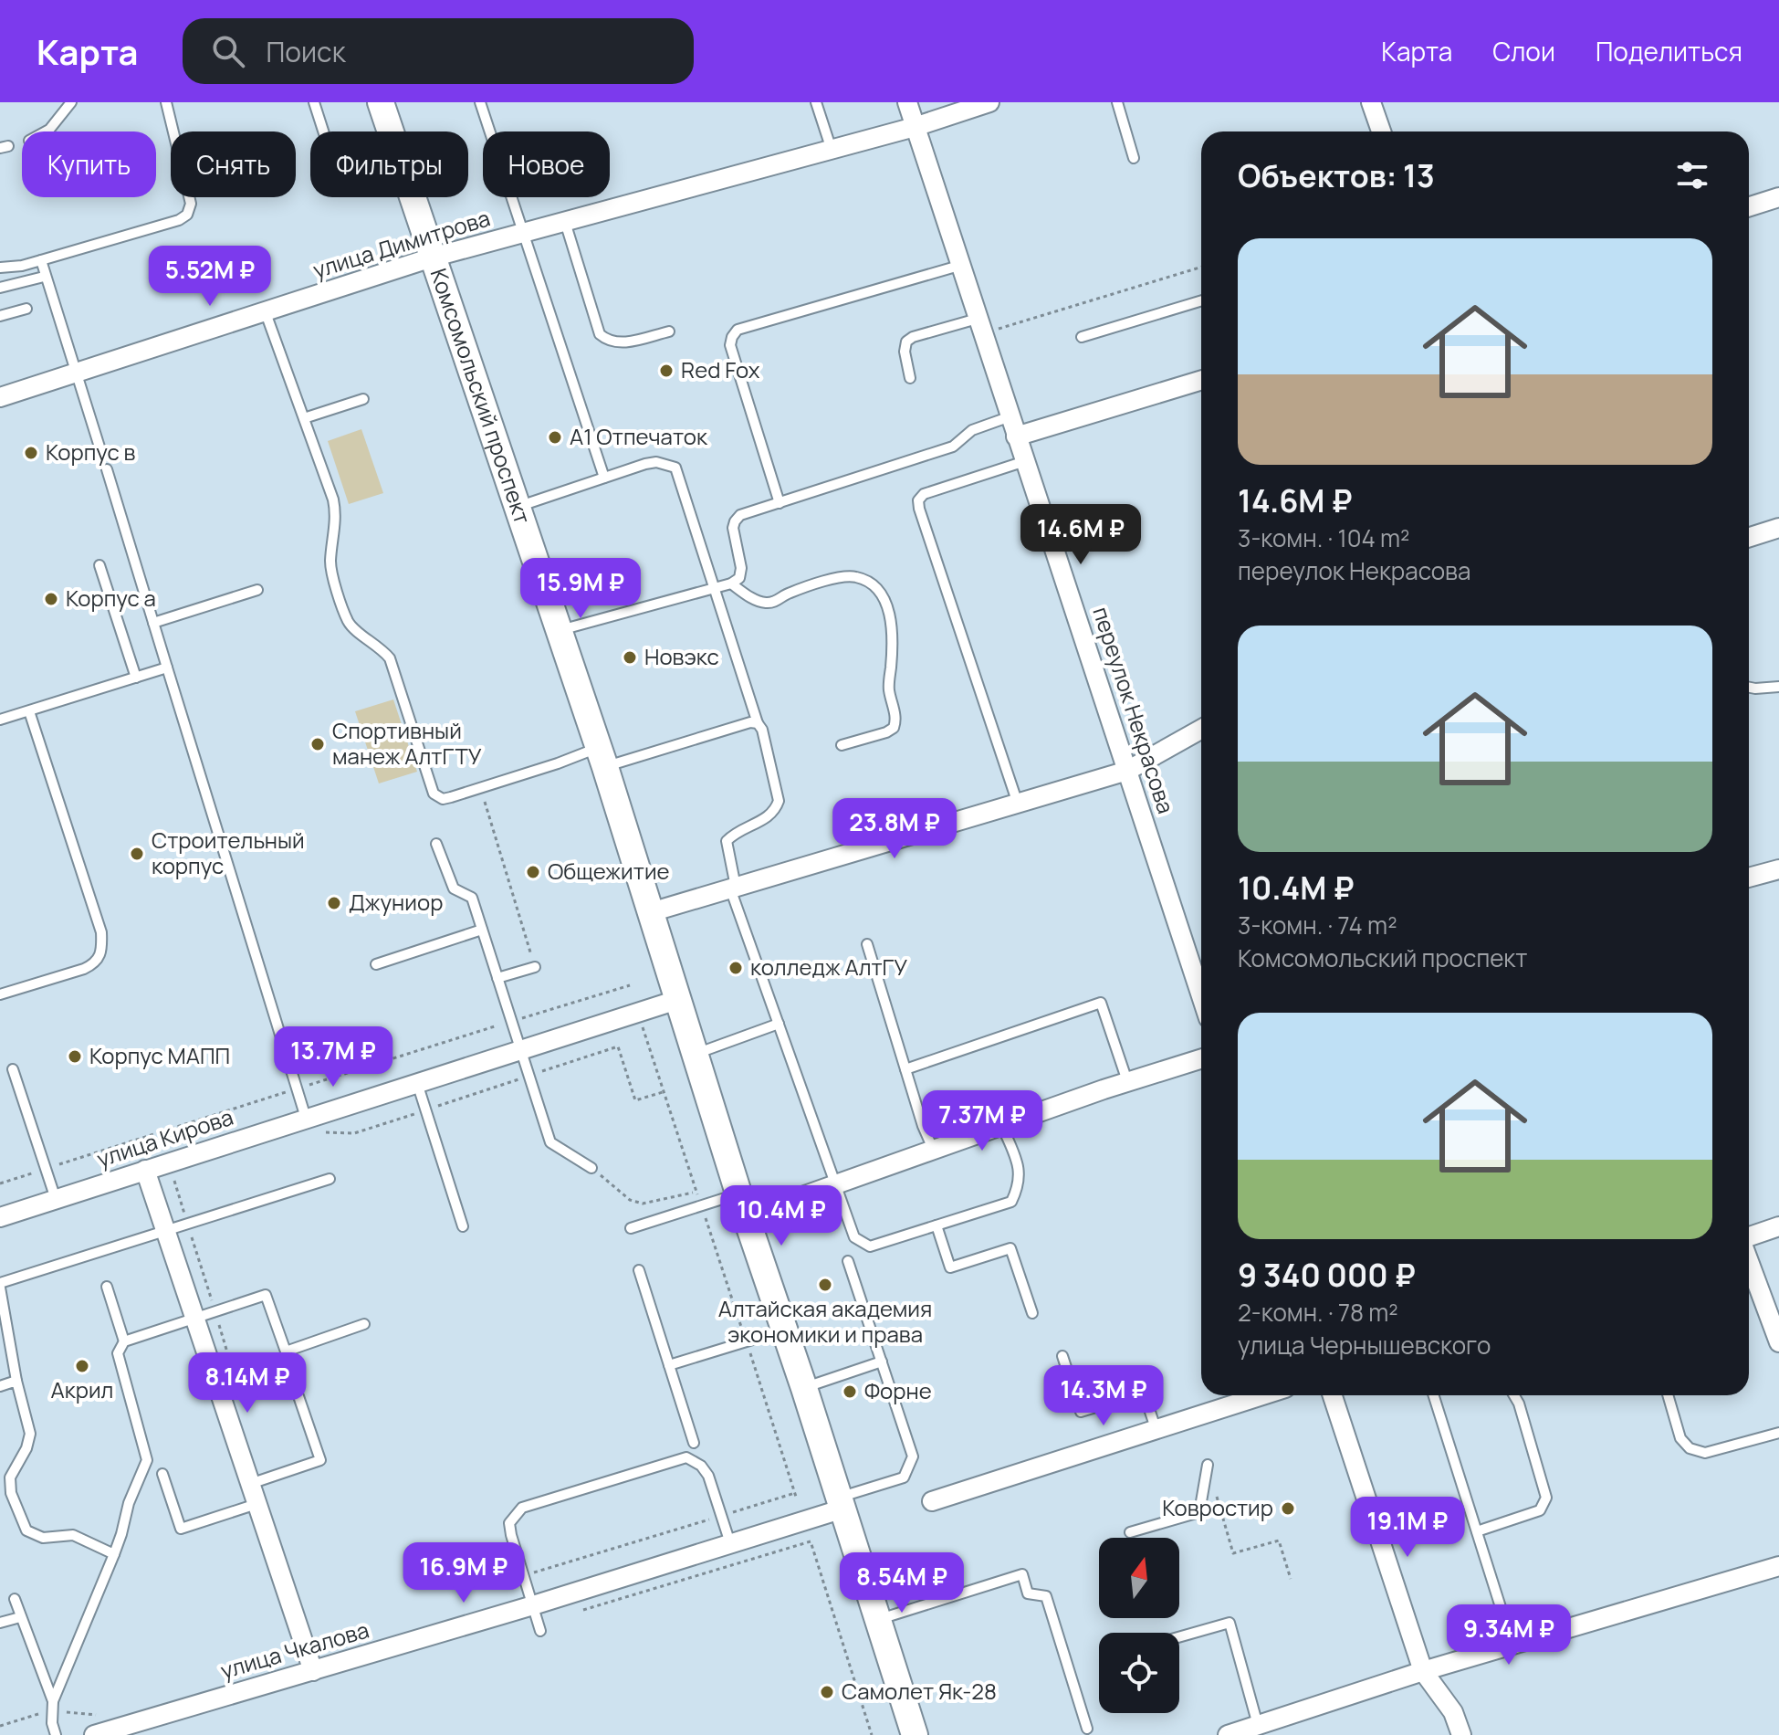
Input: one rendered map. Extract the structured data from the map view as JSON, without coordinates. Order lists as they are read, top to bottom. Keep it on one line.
{"streets":{"main road":["Комсомольский проспект"],"street":["улица Димитрова","переулок Некрасова","улица Кирова","улица Чкалова"]},"crossings":[["улица Димитрова","Комсомольский проспект"],["улица Димитрова","переулок Некрасова"],["Комсомольский проспект","улица Кирова"],["Комсомольский проспект","улица Чкалова"]],"places":["Red Fox","А1 Отпечаток","Корпус в","Корпус а","Новэкс","Спортивный манеж АлтГТУ","Строительный корпус","Общежитие","Джуниор","колледж АлтГУ","Корпус МАПП","Алтайская академия экономики и права","Акрил","Форне","Ковростир","Самолет Як-28"],"north":"top","page":{"header":"Карта","search":"Поиск","nav":["Карта","Слои","Поделиться"],"chip":["Купить","Снять","Фильтры","Новое"],"heading":"Объектов: 13","list":[{"name":"14.6M ₽","note":"3-комн. · 104 m² · переулок Некрасова"},{"name":"10.4M ₽","note":"3-комн. · 74 m² · Комсомольский проспект"},{"name":"9 340 000 ₽","note":"2-комн. · 78 m² · улица Чернышевского"}],"price":["5.52M ₽","14.6M ₽","15.9M ₽","23.8M ₽","13.7M ₽","7.37M ₽","10.4M ₽","8.14M ₽","14.3M ₽","19.1M ₽","16.9M ₽","8.54M ₽","9.34M ₽"]}}
